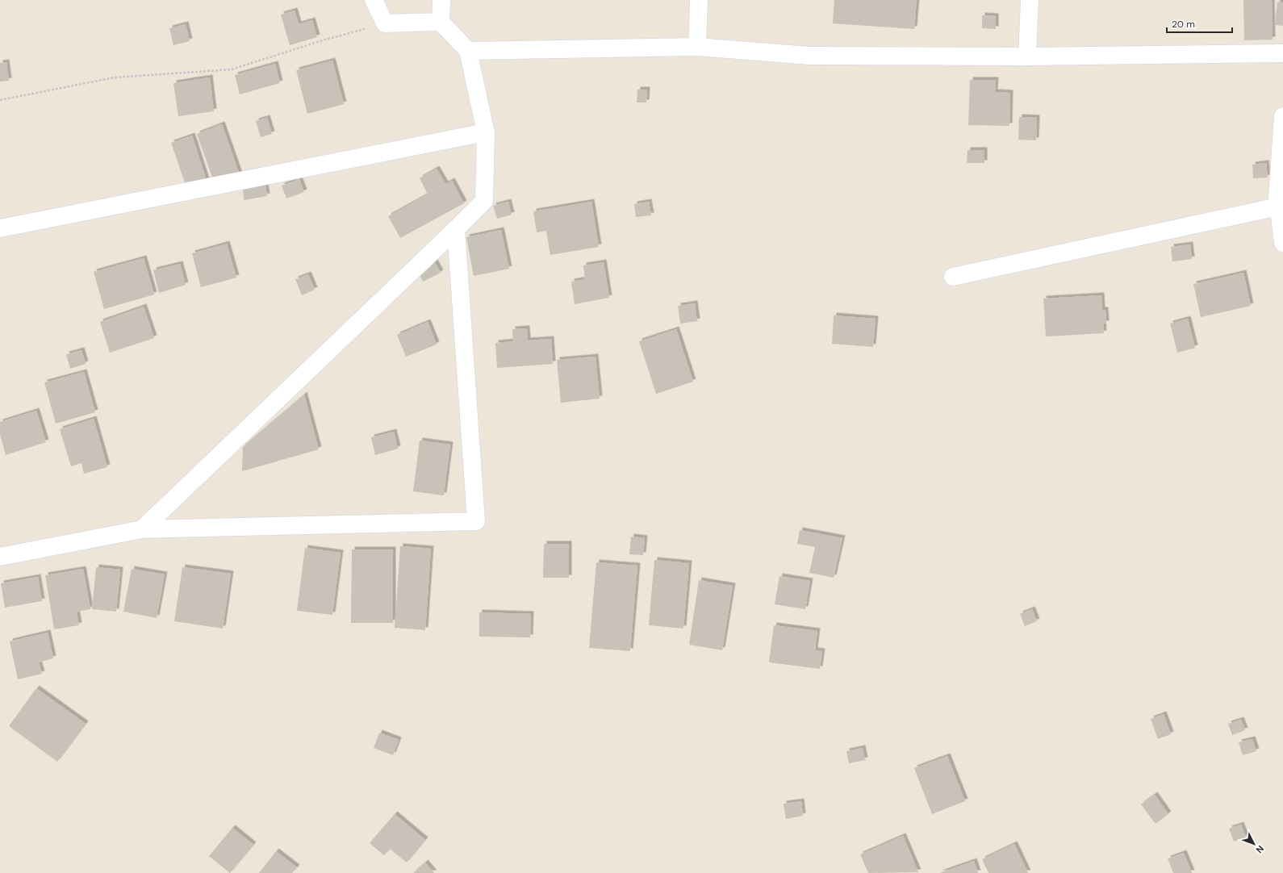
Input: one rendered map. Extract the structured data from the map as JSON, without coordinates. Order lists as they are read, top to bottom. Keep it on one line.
{"scale_bar":"20 m","north":"bottom right"}
